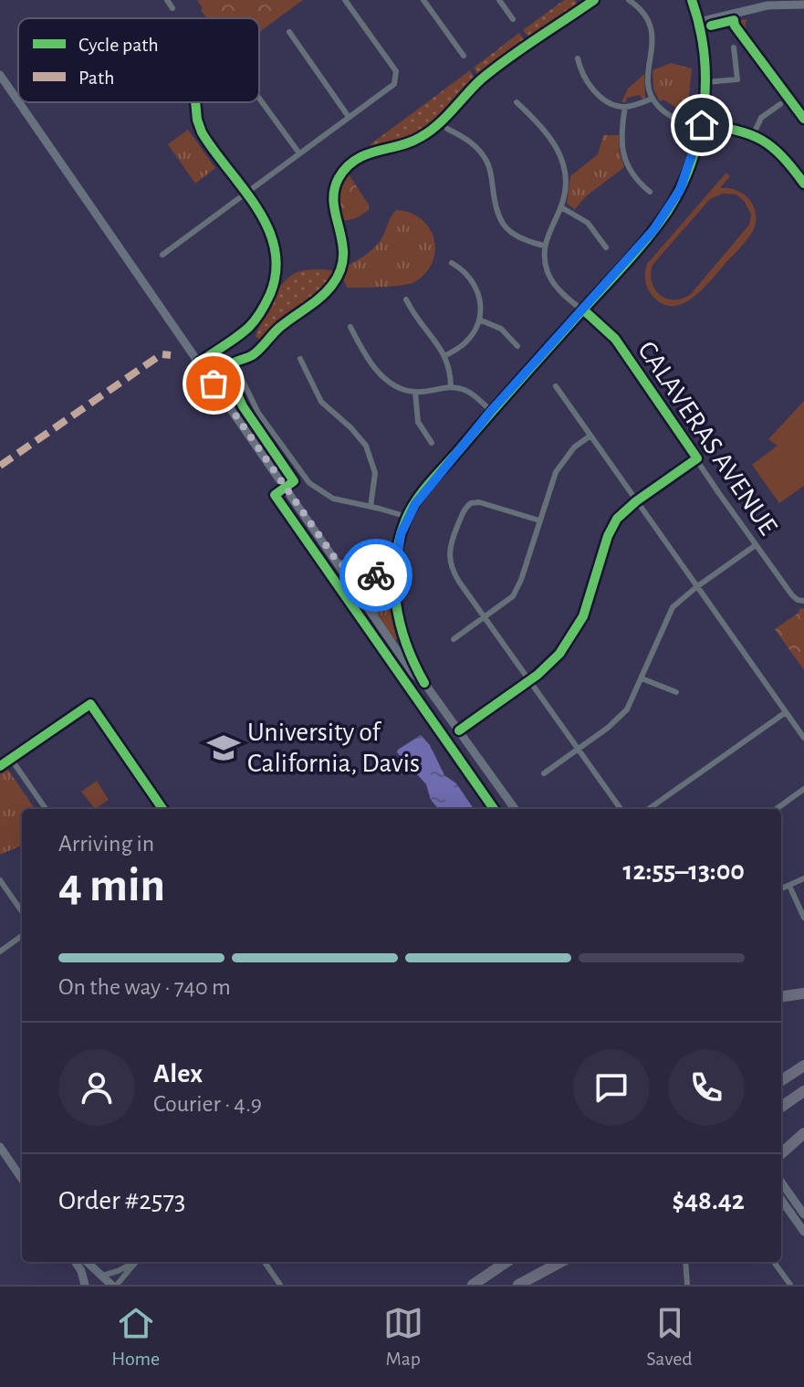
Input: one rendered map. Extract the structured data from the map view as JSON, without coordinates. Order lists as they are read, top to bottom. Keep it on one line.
{"streets":{"street":["CALAVERAS AVENUE"]},"places":{"school or university":["University of California, Davis"]},"legend":["Cycle path","Path"],"page":{"heading":["4 min","Arriving in","12:55–13:00"],"panel":["Alex","Courier · 4.9","Order #2573","$48.42"],"bar":"On the way · 740 m","tabs":["Home","Map","Saved"]}}
